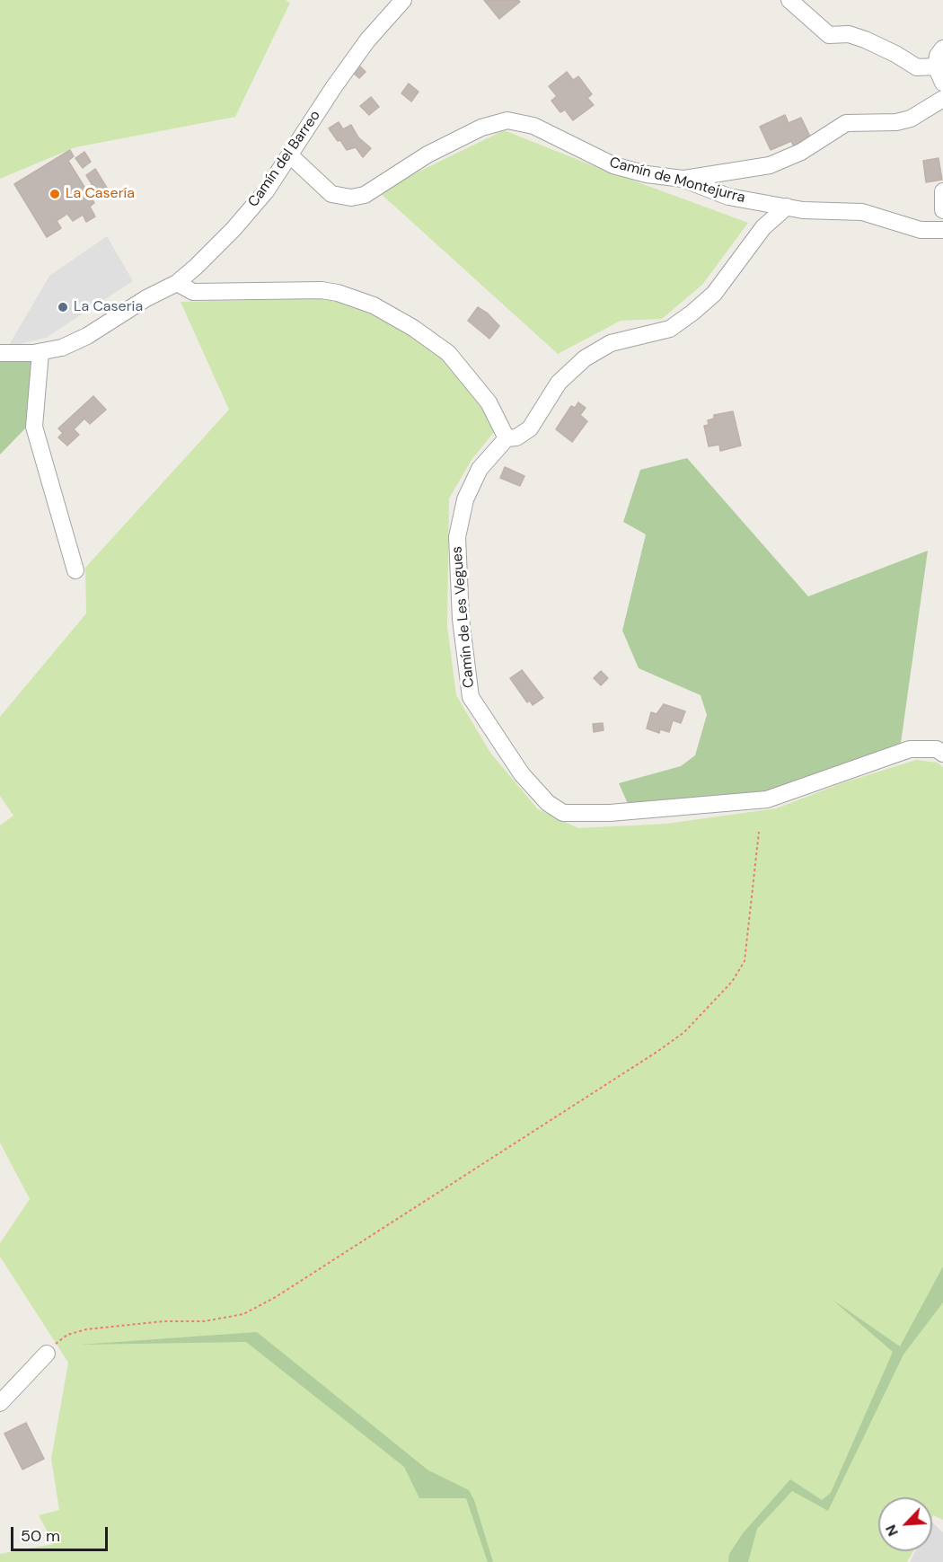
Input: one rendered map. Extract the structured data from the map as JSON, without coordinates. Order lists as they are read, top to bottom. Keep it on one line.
{"streets":{"street":["Camín del Barreo","Camín de Montejurra","Camín de Les Vegues"]},"crossings":[["Camín del Barreo","Camín de Montejurra"]],"places":["La Casería","La Caseria"],"scale_bar":"50 m","north":"bottom left"}
